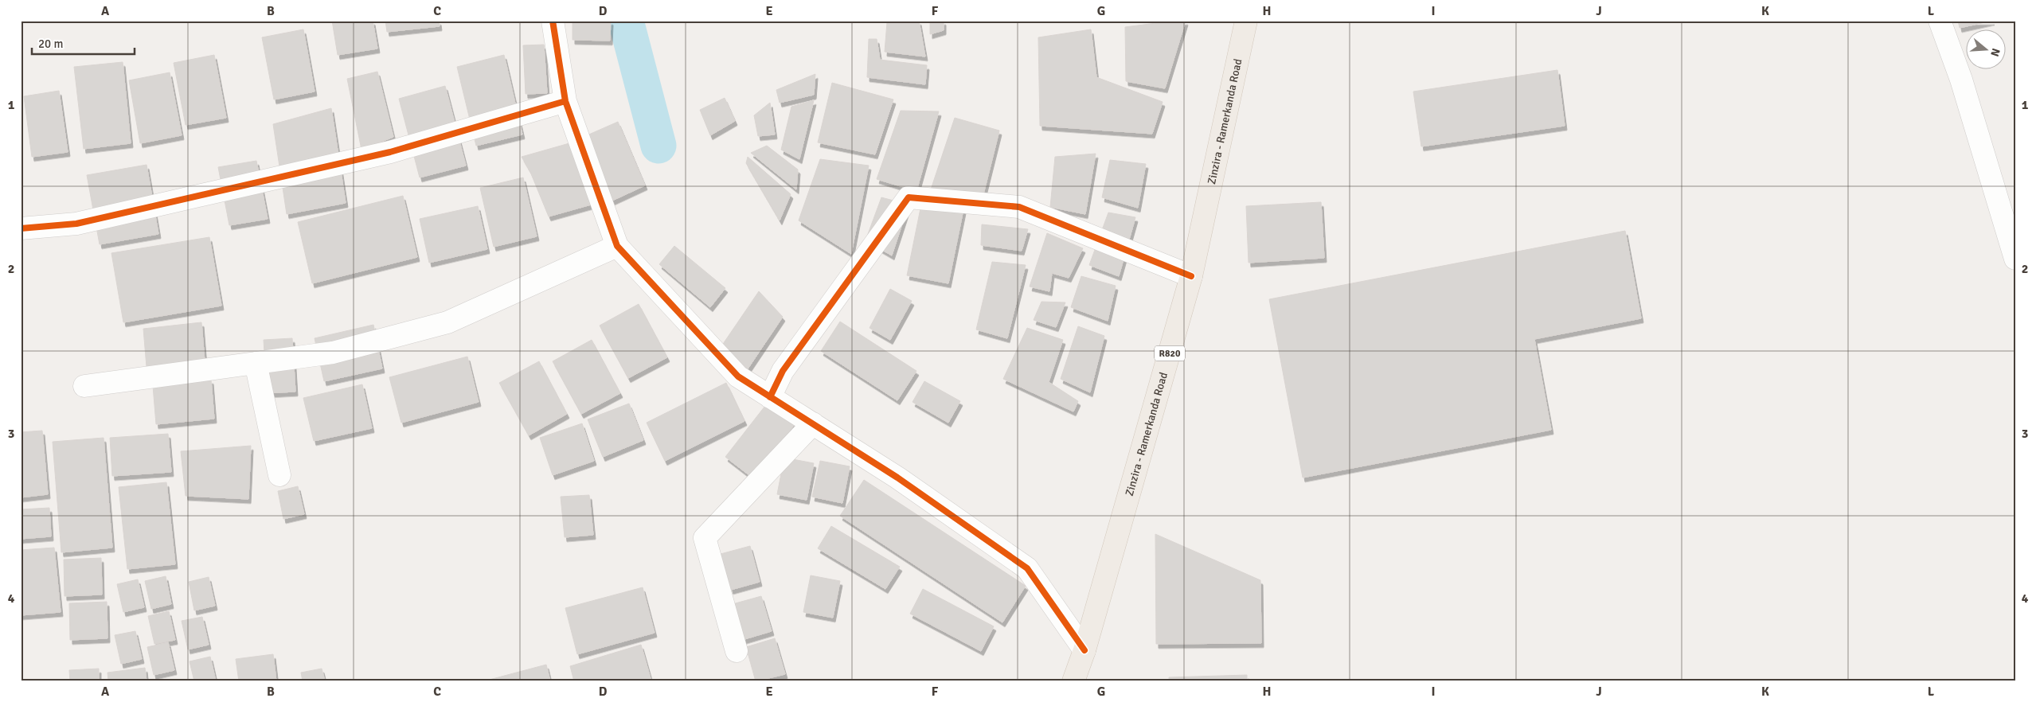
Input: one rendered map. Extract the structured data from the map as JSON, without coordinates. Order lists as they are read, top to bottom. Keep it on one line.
{"streets":{"main road":["Zinzira - Ramerkanda Road","R820"]},"scale_bar":"20 m","north":"right","grid":{"columns":["A","B","C","D","E","F","G","H","I","J","K","L"],"rows":["1","2","3","4"]}}
